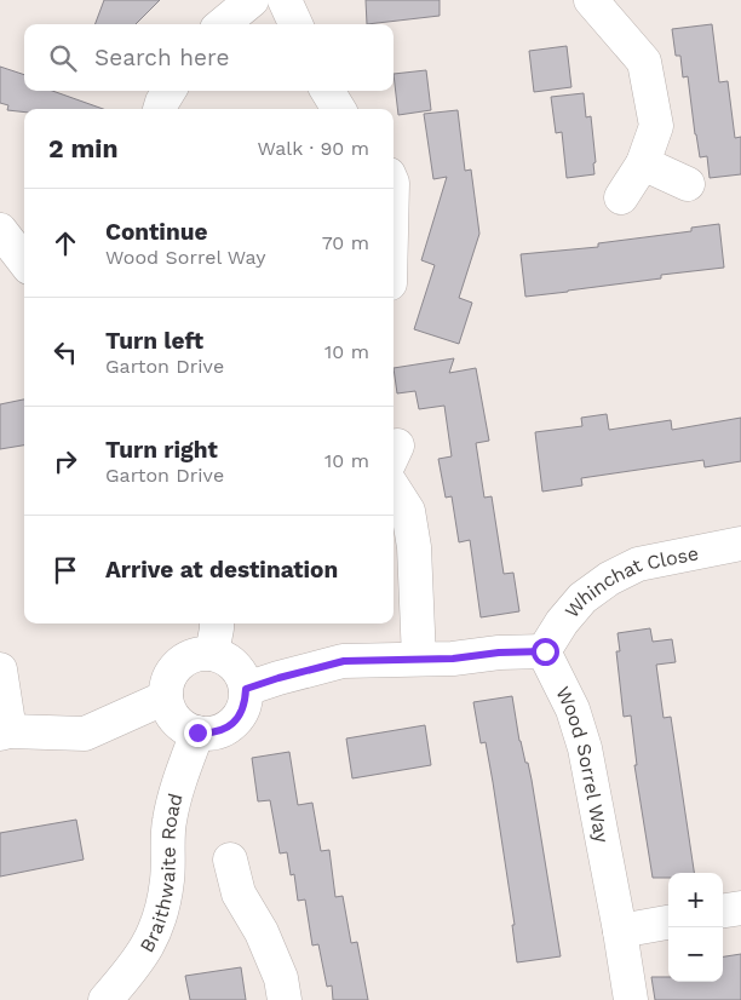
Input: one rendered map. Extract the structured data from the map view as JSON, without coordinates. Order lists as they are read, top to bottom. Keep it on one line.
{"streets":{"street":["Whinchat Close","Wood Sorrel Way","Braithwaite Road"]},"crossings":[["Whinchat Close","Wood Sorrel Way"]],"page":{"search":"Search here","heading":["2 min","Walk · 90 m"],"list":[["Continue","Wood Sorrel Way","70 m"],["Turn left","Garton Drive","10 m"],["Turn right","Garton Drive","10 m"],"Arrive at destination"],"map_buttons":["+","−"]}}
